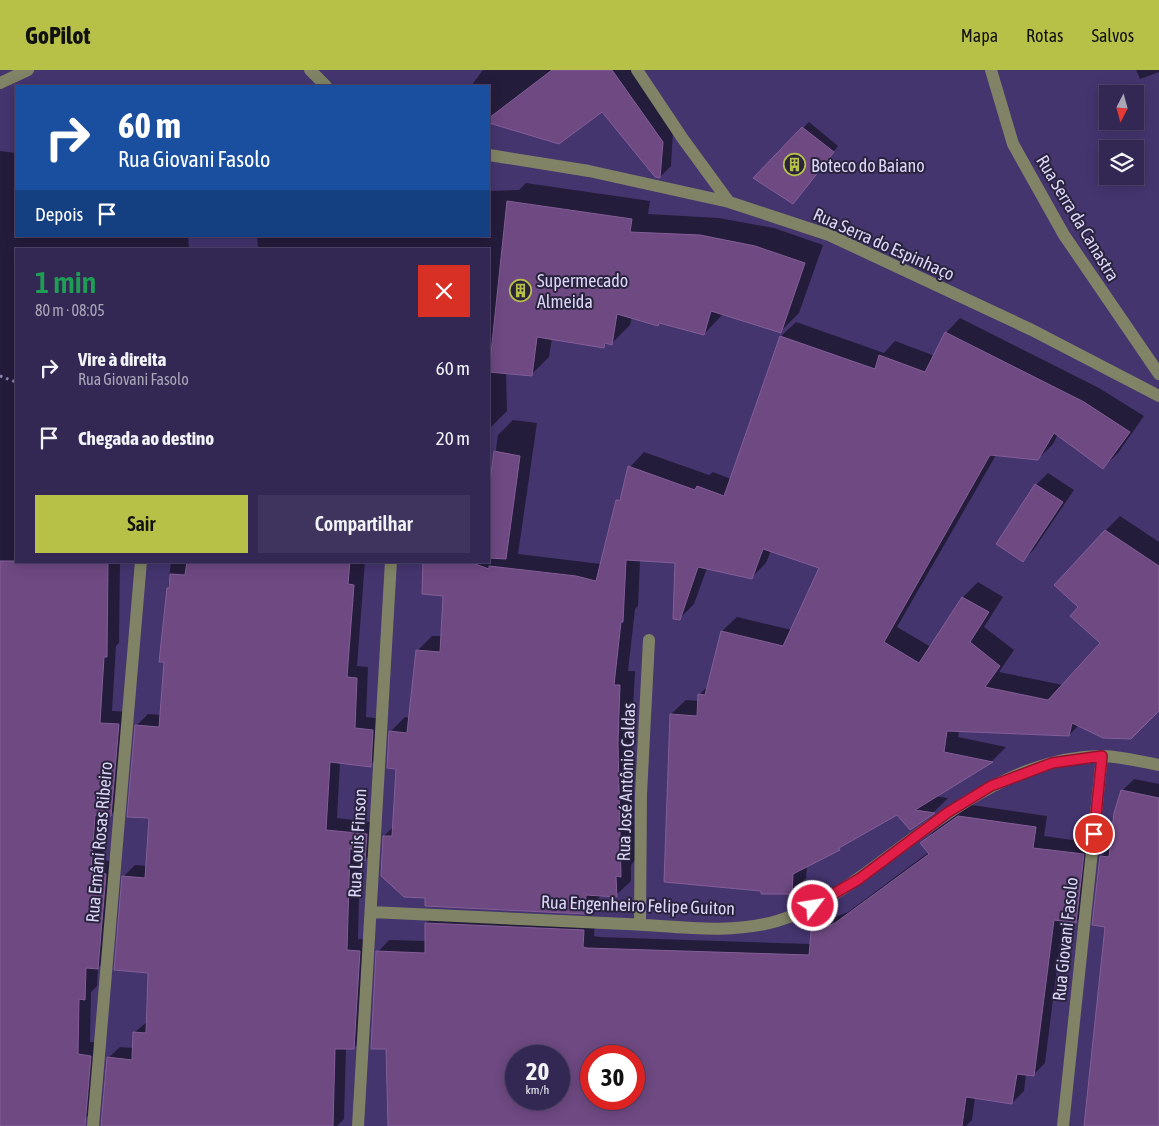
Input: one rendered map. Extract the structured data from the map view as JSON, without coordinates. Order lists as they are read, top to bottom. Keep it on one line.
{"streets":{"street":["Rua Serra da Canastra","Rua Serra do Espinhaço","Rua José Antônio Caldas","Rua Emâni Rosas Ribeiro","Rua Louis Finson","Rua Engenheiro Felipe Guiton","Rua Giovani Fasolo"]},"crossings":[["Rua José Antônio Caldas","Rua Engenheiro Felipe Guiton"],["Rua Louis Finson","Rua Engenheiro Felipe Guiton"],["Rua Engenheiro Felipe Guiton","Rua Giovani Fasolo"]],"places":{"building":["Boteco do Baiano","Supermecado Almeida"]},"north":"bottom","page":{"header":"GoPilot","nav":["Mapa","Rotas","Salvos"],"turn":["60 m","Rua Giovani Fasolo"],"then":"Depois","heading":["1 min","80 m · 08:05"],"list":[{"name":"Vire à direita","note":"Rua Giovani Fasolo","value":"60 m"},{"name":"Chegada ao destino","value":"20 m"}],"buttons":["Sair","Compartilhar"],"speed":"20 km/h","limit":"30"}}
